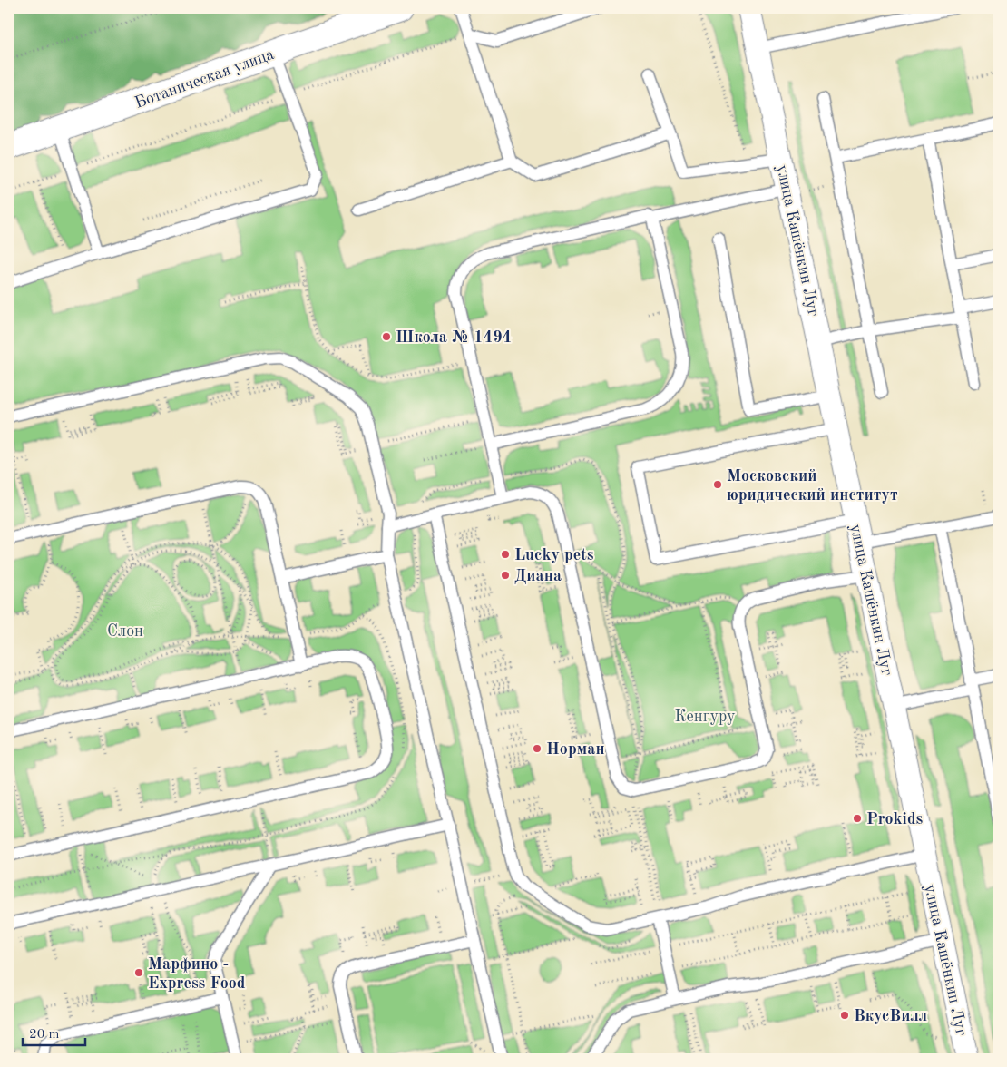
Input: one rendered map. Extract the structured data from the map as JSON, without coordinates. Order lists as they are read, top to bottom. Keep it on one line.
{"streets":{"main road":["Ботаническая улица"],"street":["улица Кашёнкин Луг"]},"parks":["Слон","Кенгуру"],"places":["Школа № 1494","Московский юридический институт","Lucky pets","Диана","Норман","Prokids","Марфино - Express Food","ВкусВилл"],"scale_bar":"20 m"}
